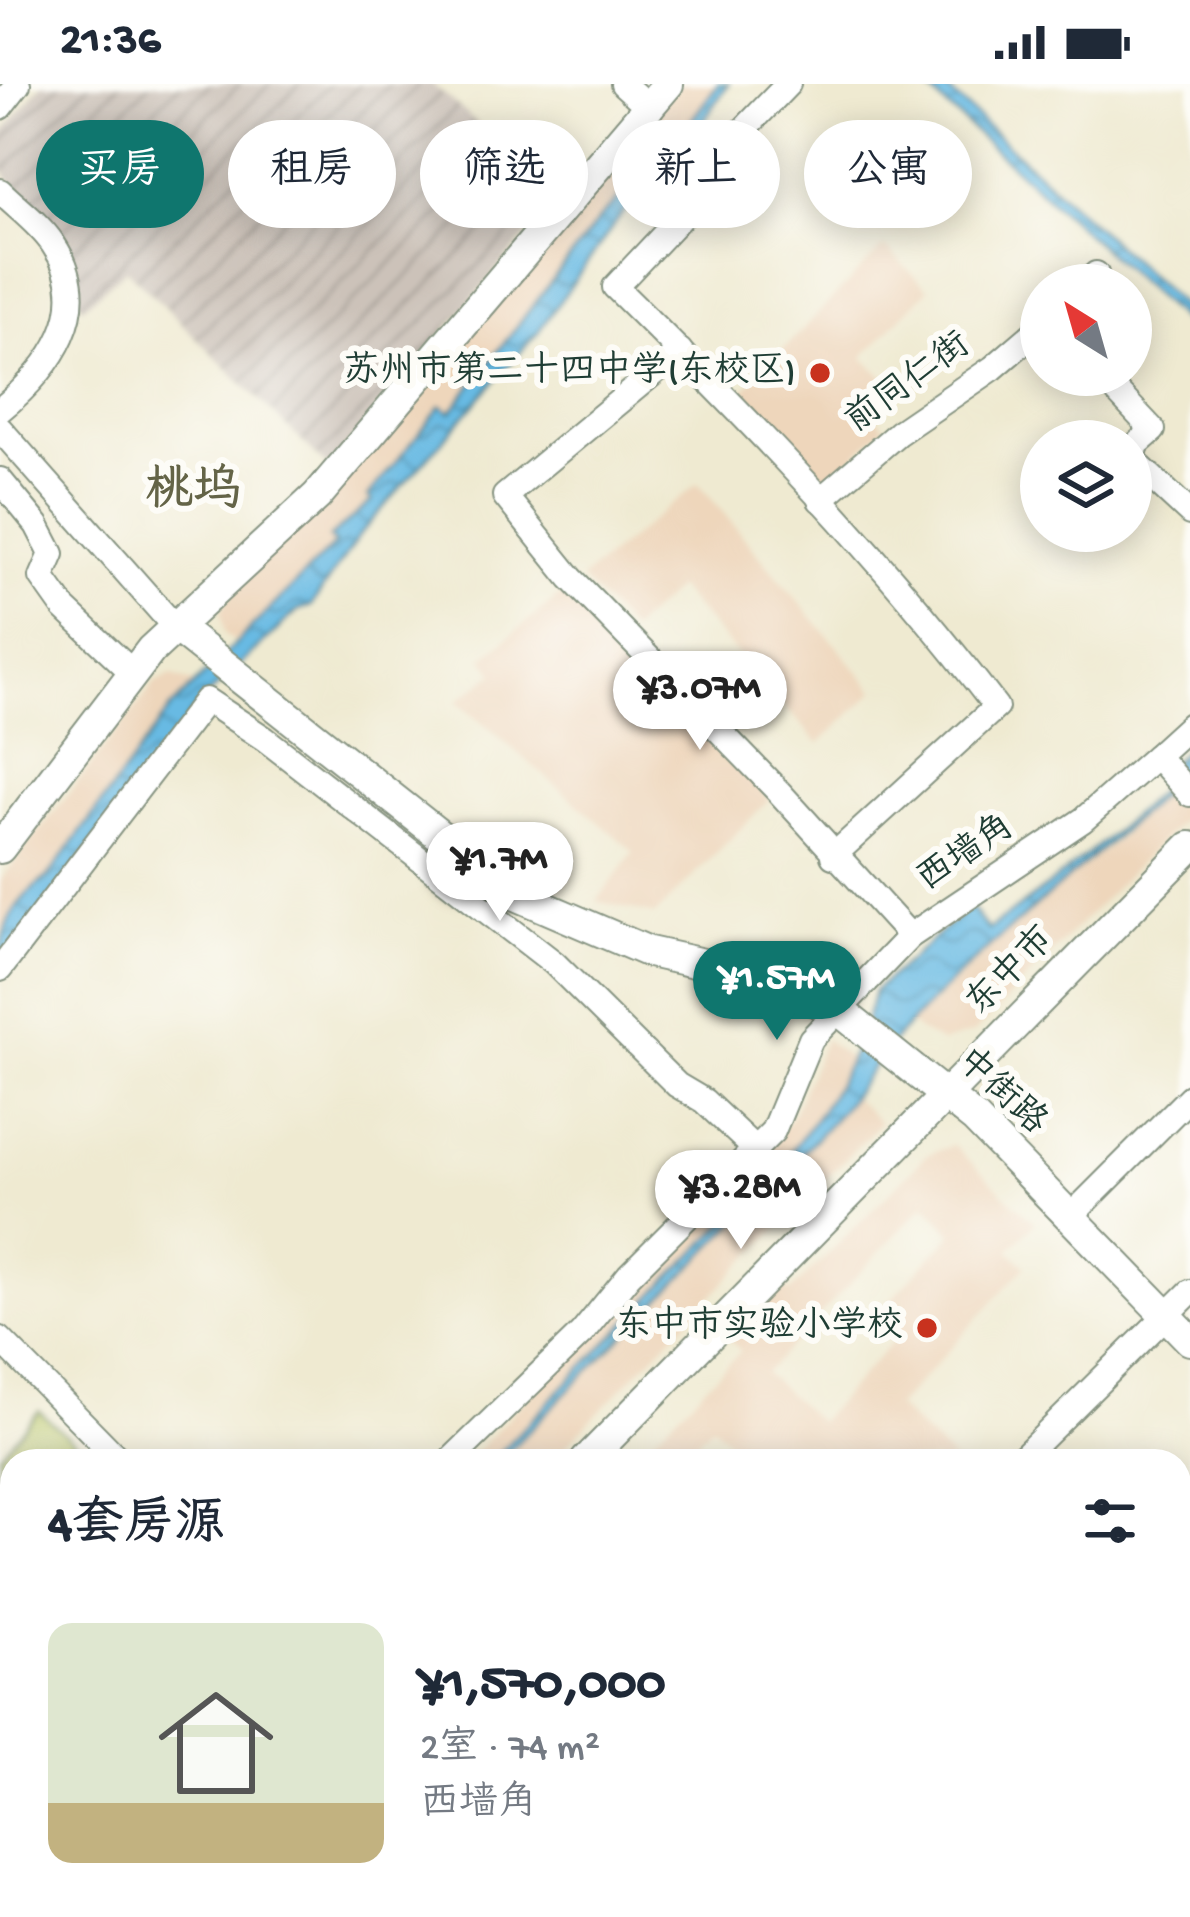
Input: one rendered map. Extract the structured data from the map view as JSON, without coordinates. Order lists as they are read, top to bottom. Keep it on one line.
{"streets":{"main road":["东中市","中街路"],"street":["前同仁街","西墙角"]},"crossings":[["西墙角","中街路"],["东中市","中街路"]],"districts":["桃坞"],"places":["苏州市第二十四中学(东校区)","东中市实验小学校"],"north":"top left","page":{"status":"21:36","chip":["买房","租房","筛选","新上","公寓"],"price":["¥3.07M","¥1.7M","¥1.57M","¥3.28M"],"heading":"4套房源","list":[{"name":"¥1,570,000","note":"2室 · 74 m² · 西墙角"}]}}
